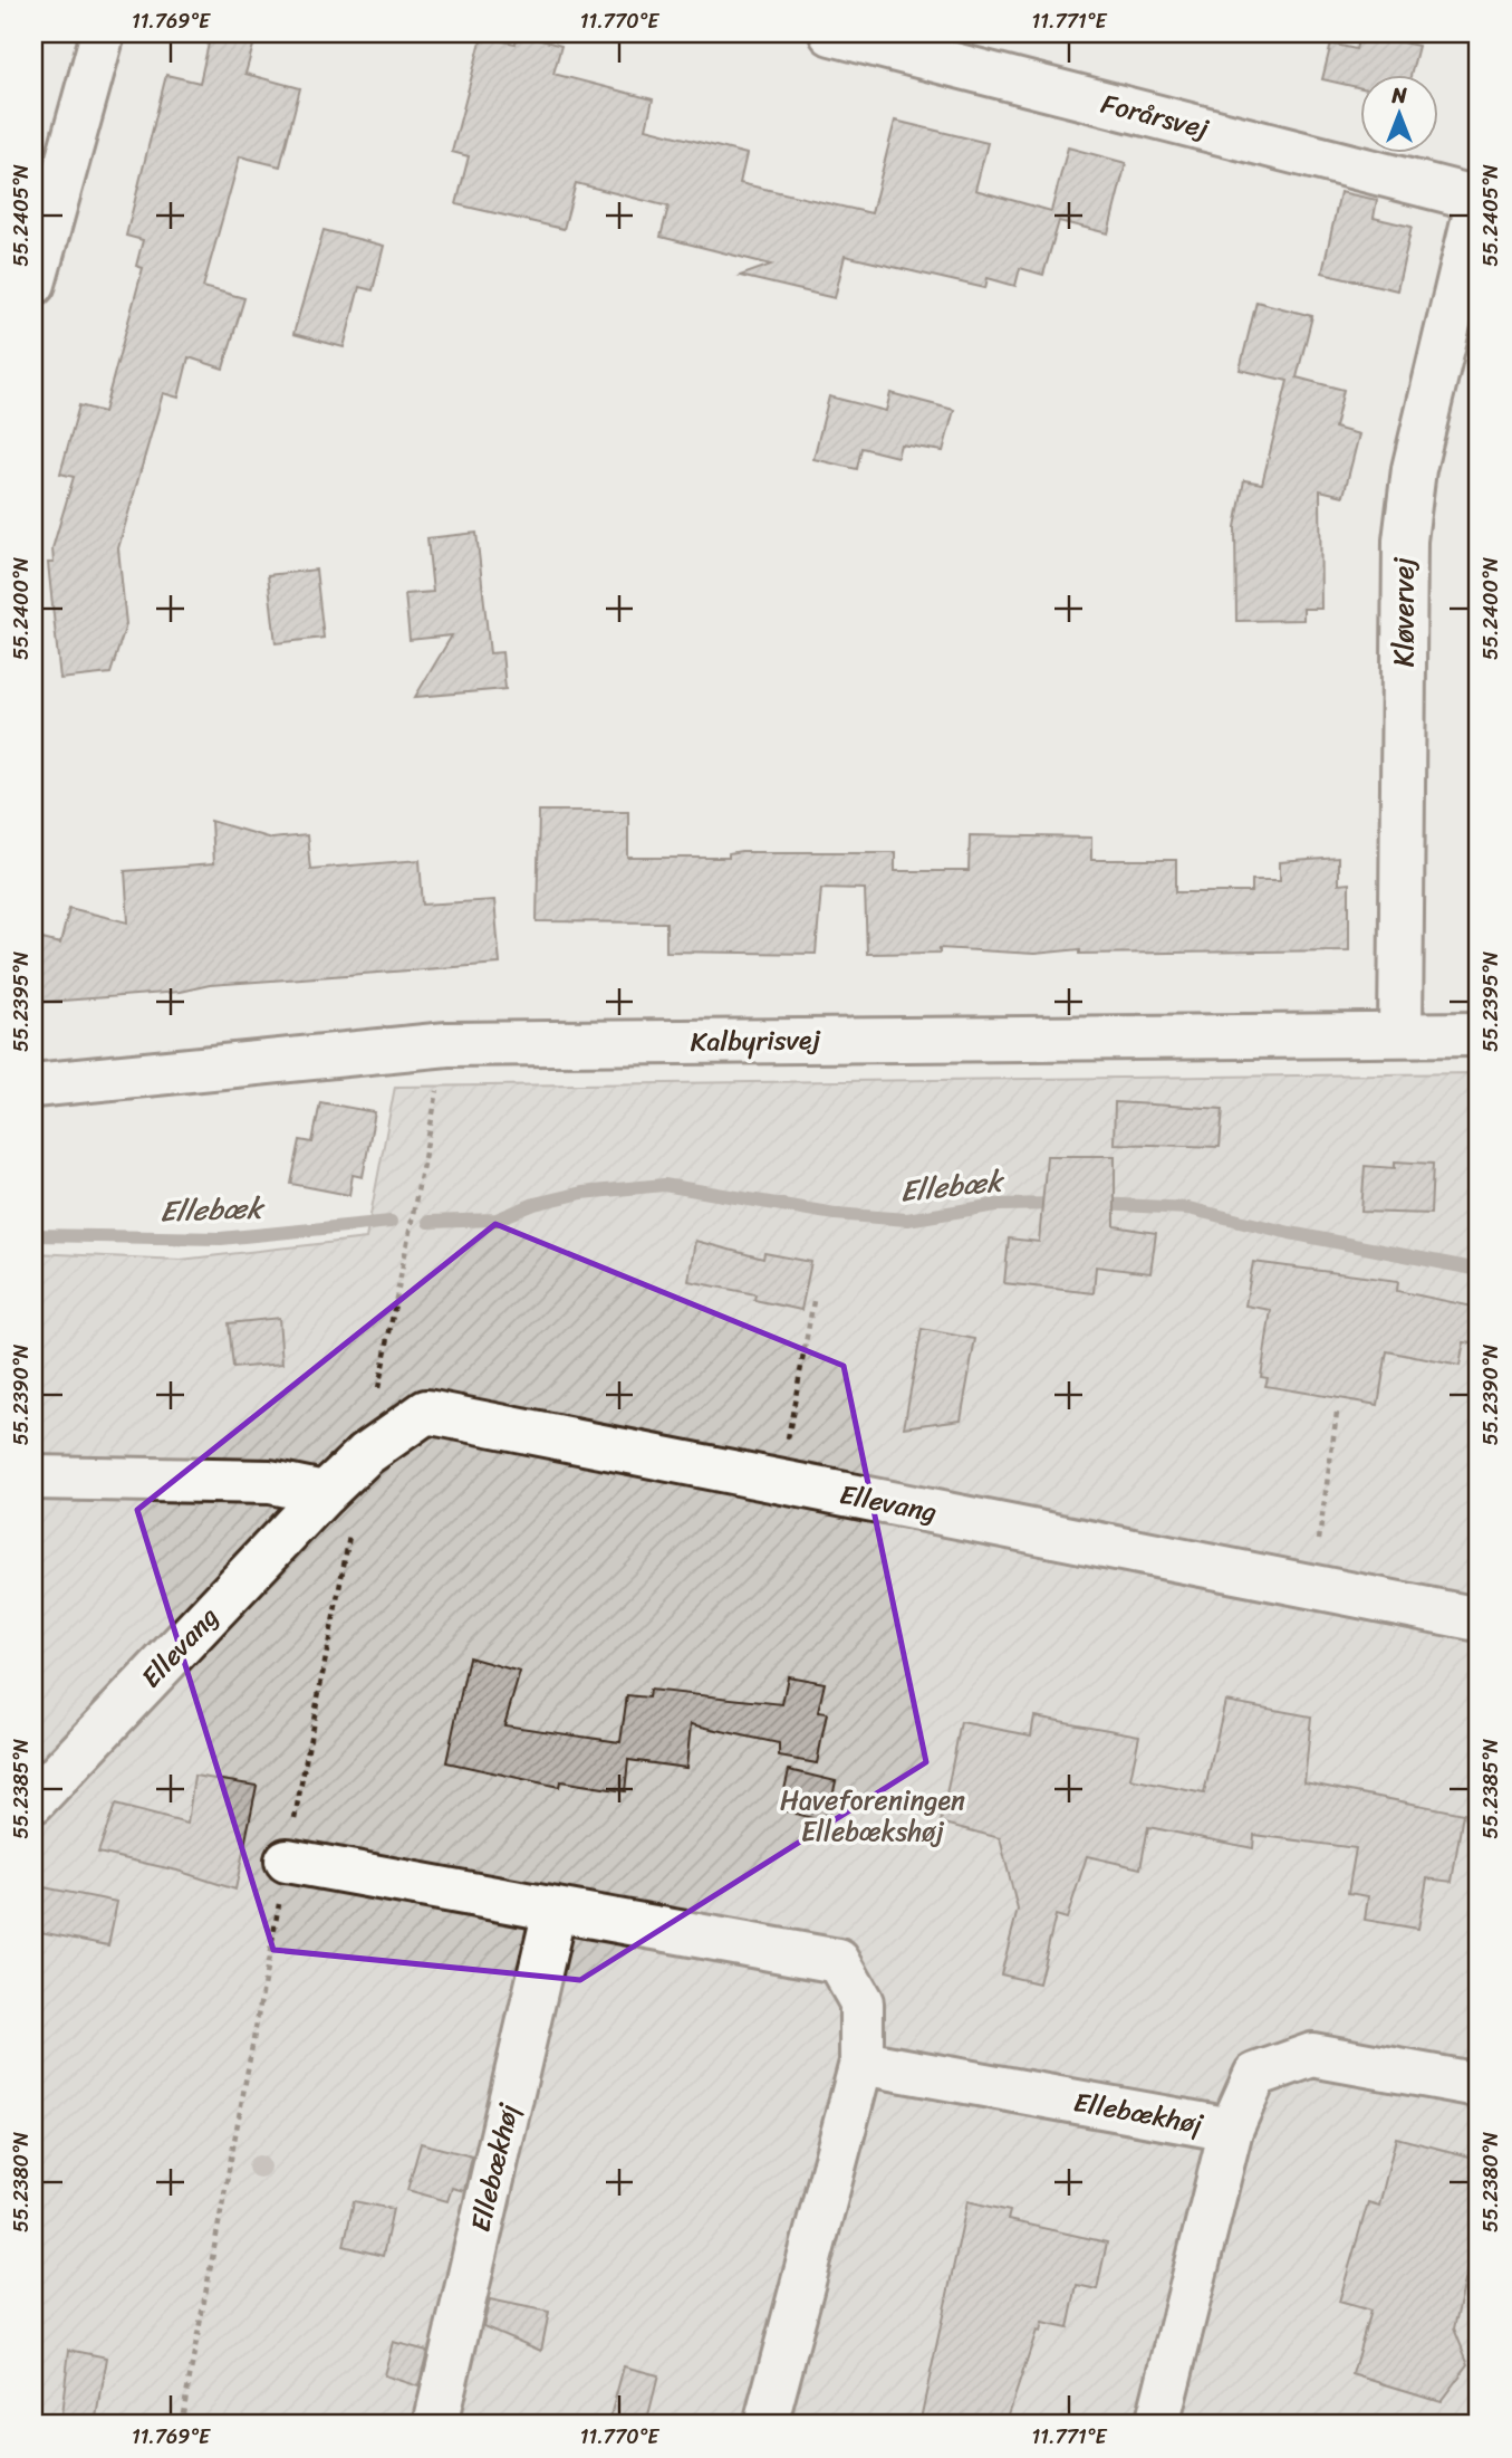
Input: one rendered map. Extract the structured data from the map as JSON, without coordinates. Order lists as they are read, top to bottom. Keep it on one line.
{"streets":{"street":["Forårsvej","Kløvervej","Kalbyrisvej","Ellevang","Ellebækhøj"]},"crossings":[["Forårsvej","Kløvervej"],["Kløvervej","Kalbyrisvej"]],"water":["Ellebæk"],"parks":["Haveforeningen Ellebækshøj"],"north":"top","coordinates":["11.769°E","11.770°E","11.771°E","55.2405°N","55.2400°N","55.2395°N","55.2390°N","55.2385°N","55.2380°N"]}
